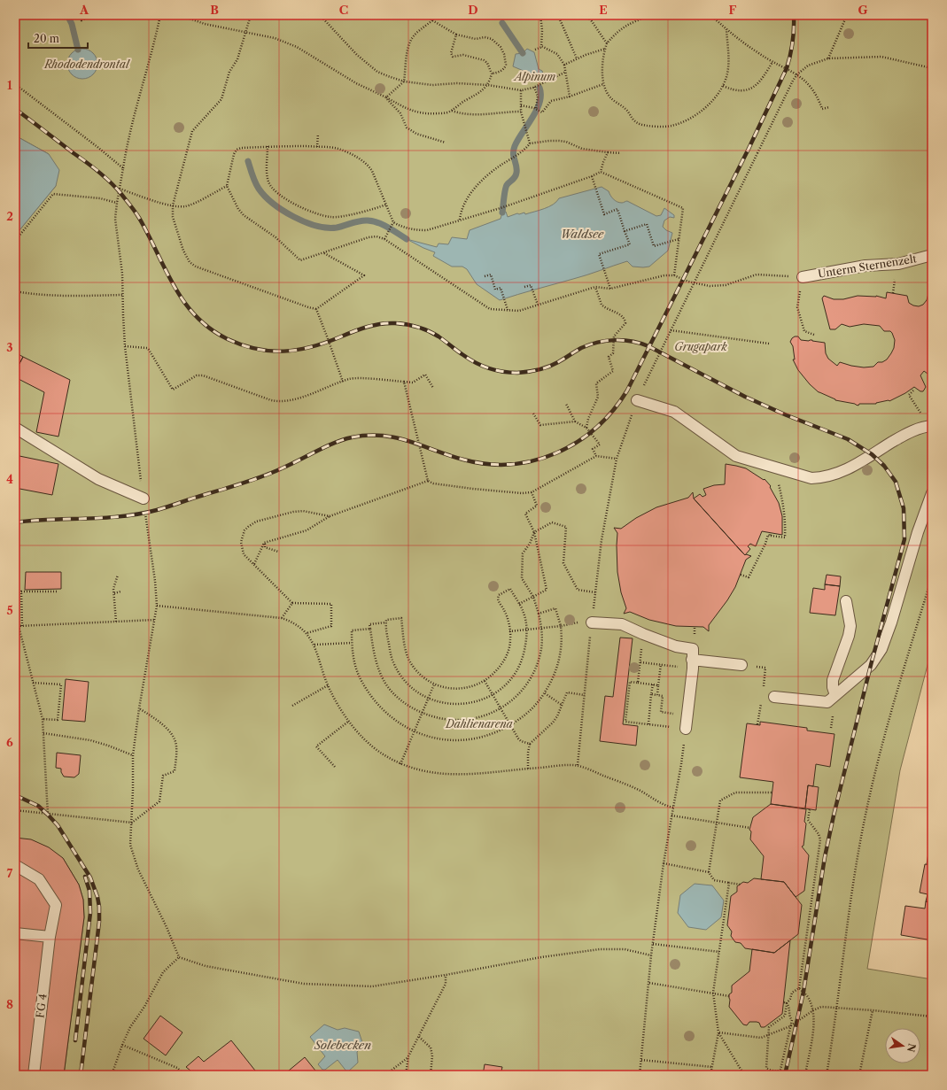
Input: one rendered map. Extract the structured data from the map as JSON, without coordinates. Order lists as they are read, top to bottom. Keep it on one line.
{"streets":{"lane":["Unterm Sternenzelt","FG 4"]},"water":["Waldsee","Solebecken"],"parks":["Rhododendrontal","Alpinum","Grugapark","Dahlienarena"],"scale_bar":"20 m","north":"right","grid":{"columns":["A","B","C","D","E","F","G"],"rows":["1","2","3","4","5","6","7","8"]}}
